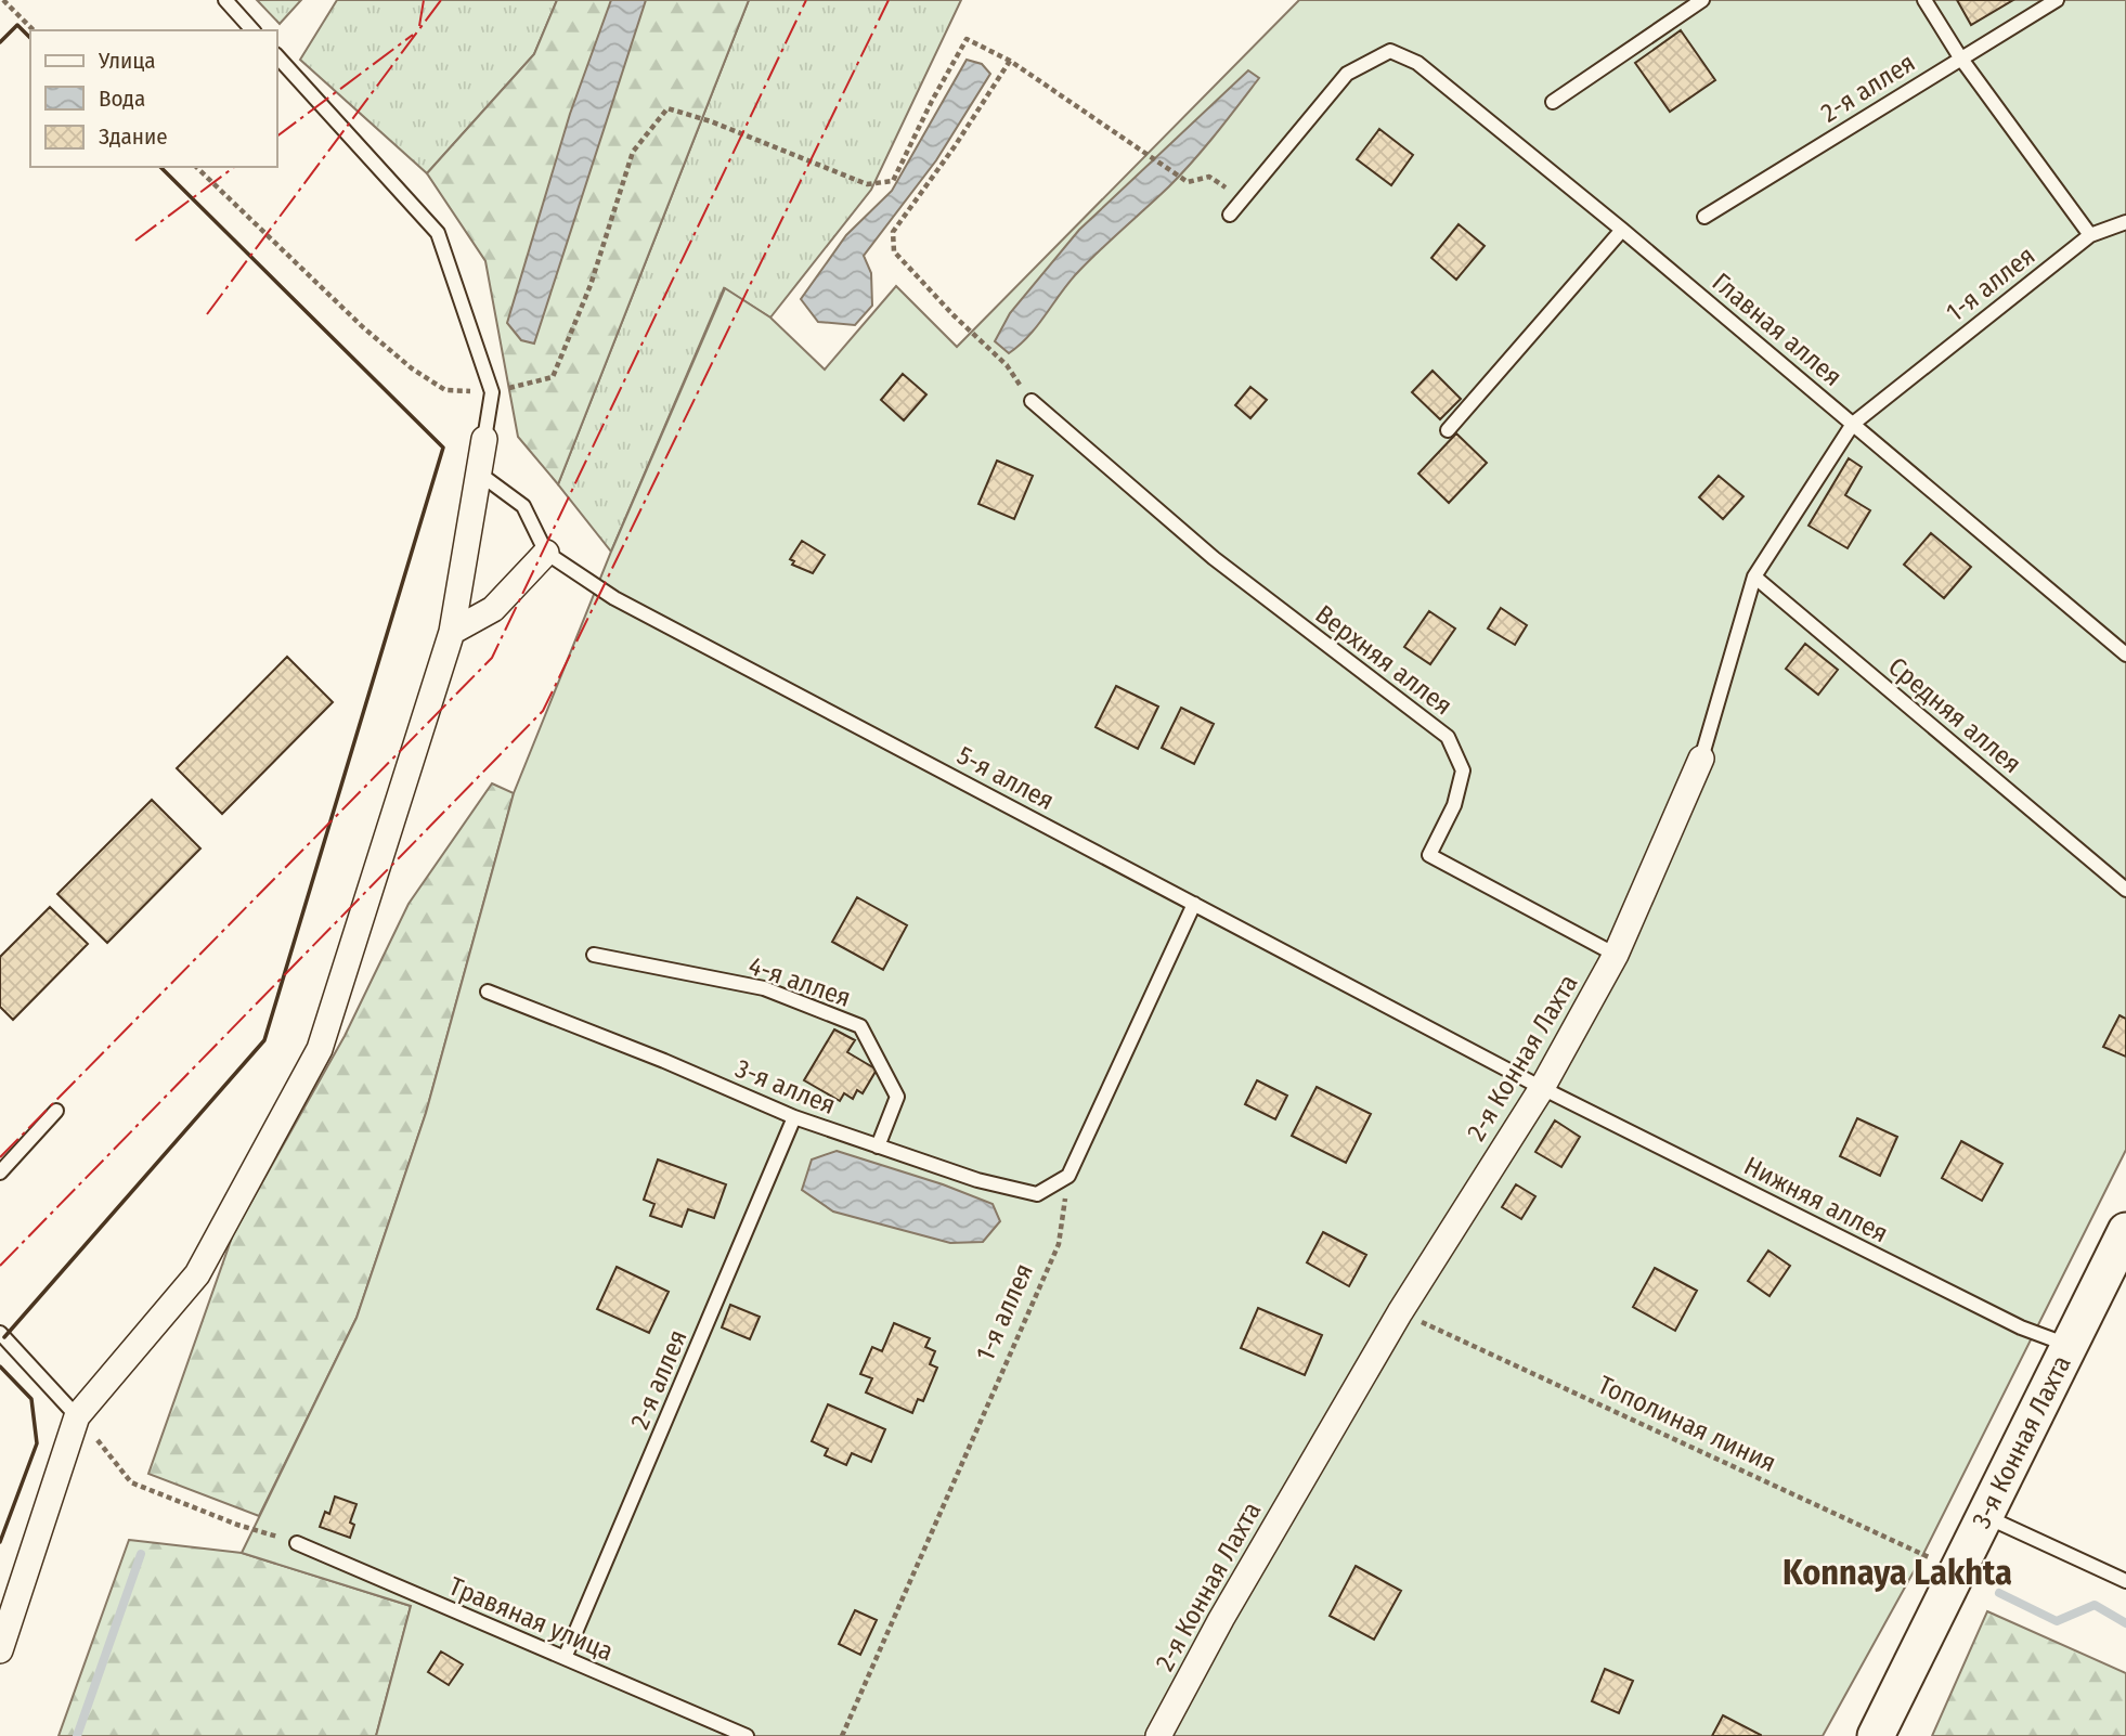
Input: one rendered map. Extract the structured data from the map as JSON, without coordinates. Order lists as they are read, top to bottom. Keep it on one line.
{"streets":{"main road":["3-я Конная Лахта"],"street":["2-я Конная Лахта"],"lane":["2-я аллея","1-я аллея","Главная аллея","Верхняя аллея","Средняя аллея","5-я аллея","4-я аллея","3-я аллея","Нижняя аллея","Травяная улица"],"path":["Тополиная линия"]},"crossings":[["2-я аллея","3-я аллея"],["2-я аллея","Травяная улица"],["1-я аллея","2-я Конная Лахта"],["1-я аллея","3-я аллея"],["Главная аллея","2-я Конная Лахта"],["Верхняя аллея","2-я Конная Лахта"],["Средняя аллея","2-я Конная Лахта"],["5-я аллея","2-я Конная Лахта"],["5-я аллея","Нижняя аллея"],["4-я аллея","3-я аллея"],["2-я Конная Лахта","Нижняя аллея"],["2-я Конная Лахта","Тополиная линия"],["Нижняя аллея","3-я Конная Лахта"],["Тополиная линия","3-я Конная Лахта"]],"districts":["Konnaya Lakhta"],"legend":["Улица","Вода","Здание"]}
